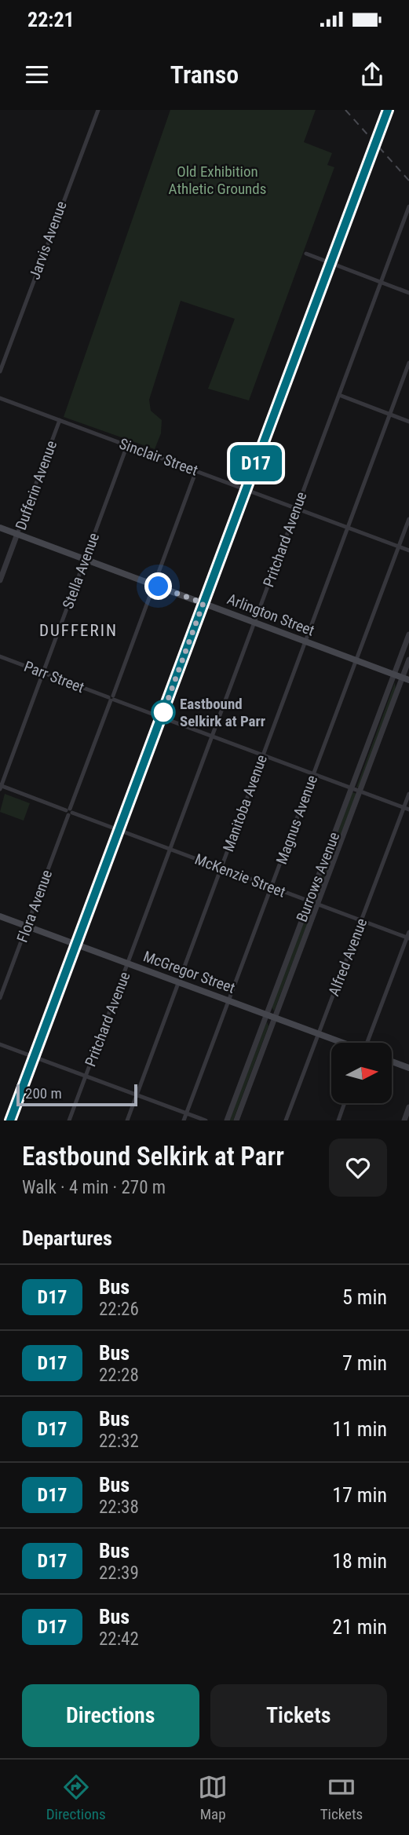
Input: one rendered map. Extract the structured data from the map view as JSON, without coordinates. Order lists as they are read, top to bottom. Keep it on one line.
{"streets":{"main road":["Arlington Street","McGregor Street"],"street":["Jarvis Avenue","Sinclair Street","Dufferin Avenue","Pritchard Avenue","Stella Avenue","Parr Street","Manitoba Avenue","Magnus Avenue","McKenzie Street","Burrows Avenue","Flora Avenue","Alfred Avenue"]},"crossings":[["Sinclair Street","Dufferin Avenue"],["Sinclair Street","Pritchard Avenue"],["Sinclair Street","Stella Avenue"],["Sinclair Street","Manitoba Avenue"],["Sinclair Street","Magnus Avenue"],["Sinclair Street","Flora Avenue"],["Dufferin Avenue","Arlington Street"],["Pritchard Avenue","Arlington Street"],["Pritchard Avenue","Parr Street"],["Pritchard Avenue","McKenzie Street"],["Pritchard Avenue","McGregor Street"],["Stella Avenue","Arlington Street"],["Stella Avenue","Parr Street"],["Stella Avenue","McKenzie Street"],["Arlington Street","Manitoba Avenue"],["Arlington Street","Magnus Avenue"],["Arlington Street","Burrows Avenue"],["Arlington Street","Flora Avenue"],["Parr Street","Manitoba Avenue"],["Parr Street","Magnus Avenue"],["Parr Street","Burrows Avenue"],["Parr Street","Flora Avenue"],["Parr Street","Alfred Avenue"],["Manitoba Avenue","McKenzie Street"],["Manitoba Avenue","McGregor Street"],["Magnus Avenue","McKenzie Street"],["Magnus Avenue","McGregor Street"],["McKenzie Street","Burrows Avenue"],["McKenzie Street","Flora Avenue"],["McKenzie Street","Alfred Avenue"],["Burrows Avenue","McGregor Street"],["Flora Avenue","McGregor Street"],["Alfred Avenue","McGregor Street"]],"districts":["DUFFERIN"],"parks":["Old Exhibition Athletic Grounds"],"places":["Eastbound Selkirk at Parr"],"lines":["bus line D17"],"scale_bar":"200 m","north":"right","page":{"status":"22:21","header":"Transo","on_map":"D17","scale":"200 m","heading":[["Eastbound Selkirk at Parr","Walk · 4 min · 270 m"],"Departures"],"list":[{"mark":"D17","name":"Bus","note":"22:26","value":"5 min"},{"mark":"D17","name":"Bus","note":"22:28","value":"7 min"},{"mark":"D17","name":"Bus","note":"22:32","value":"11 min"},{"mark":"D17","name":"Bus","note":"22:38","value":"17 min"},{"mark":"D17","name":"Bus","note":"22:39","value":"18 min"},{"mark":"D17","name":"Bus","note":"22:42","value":"21 min"}],"buttons":["Directions","Tickets"],"tabs":["Directions","Map","Tickets"]}}
